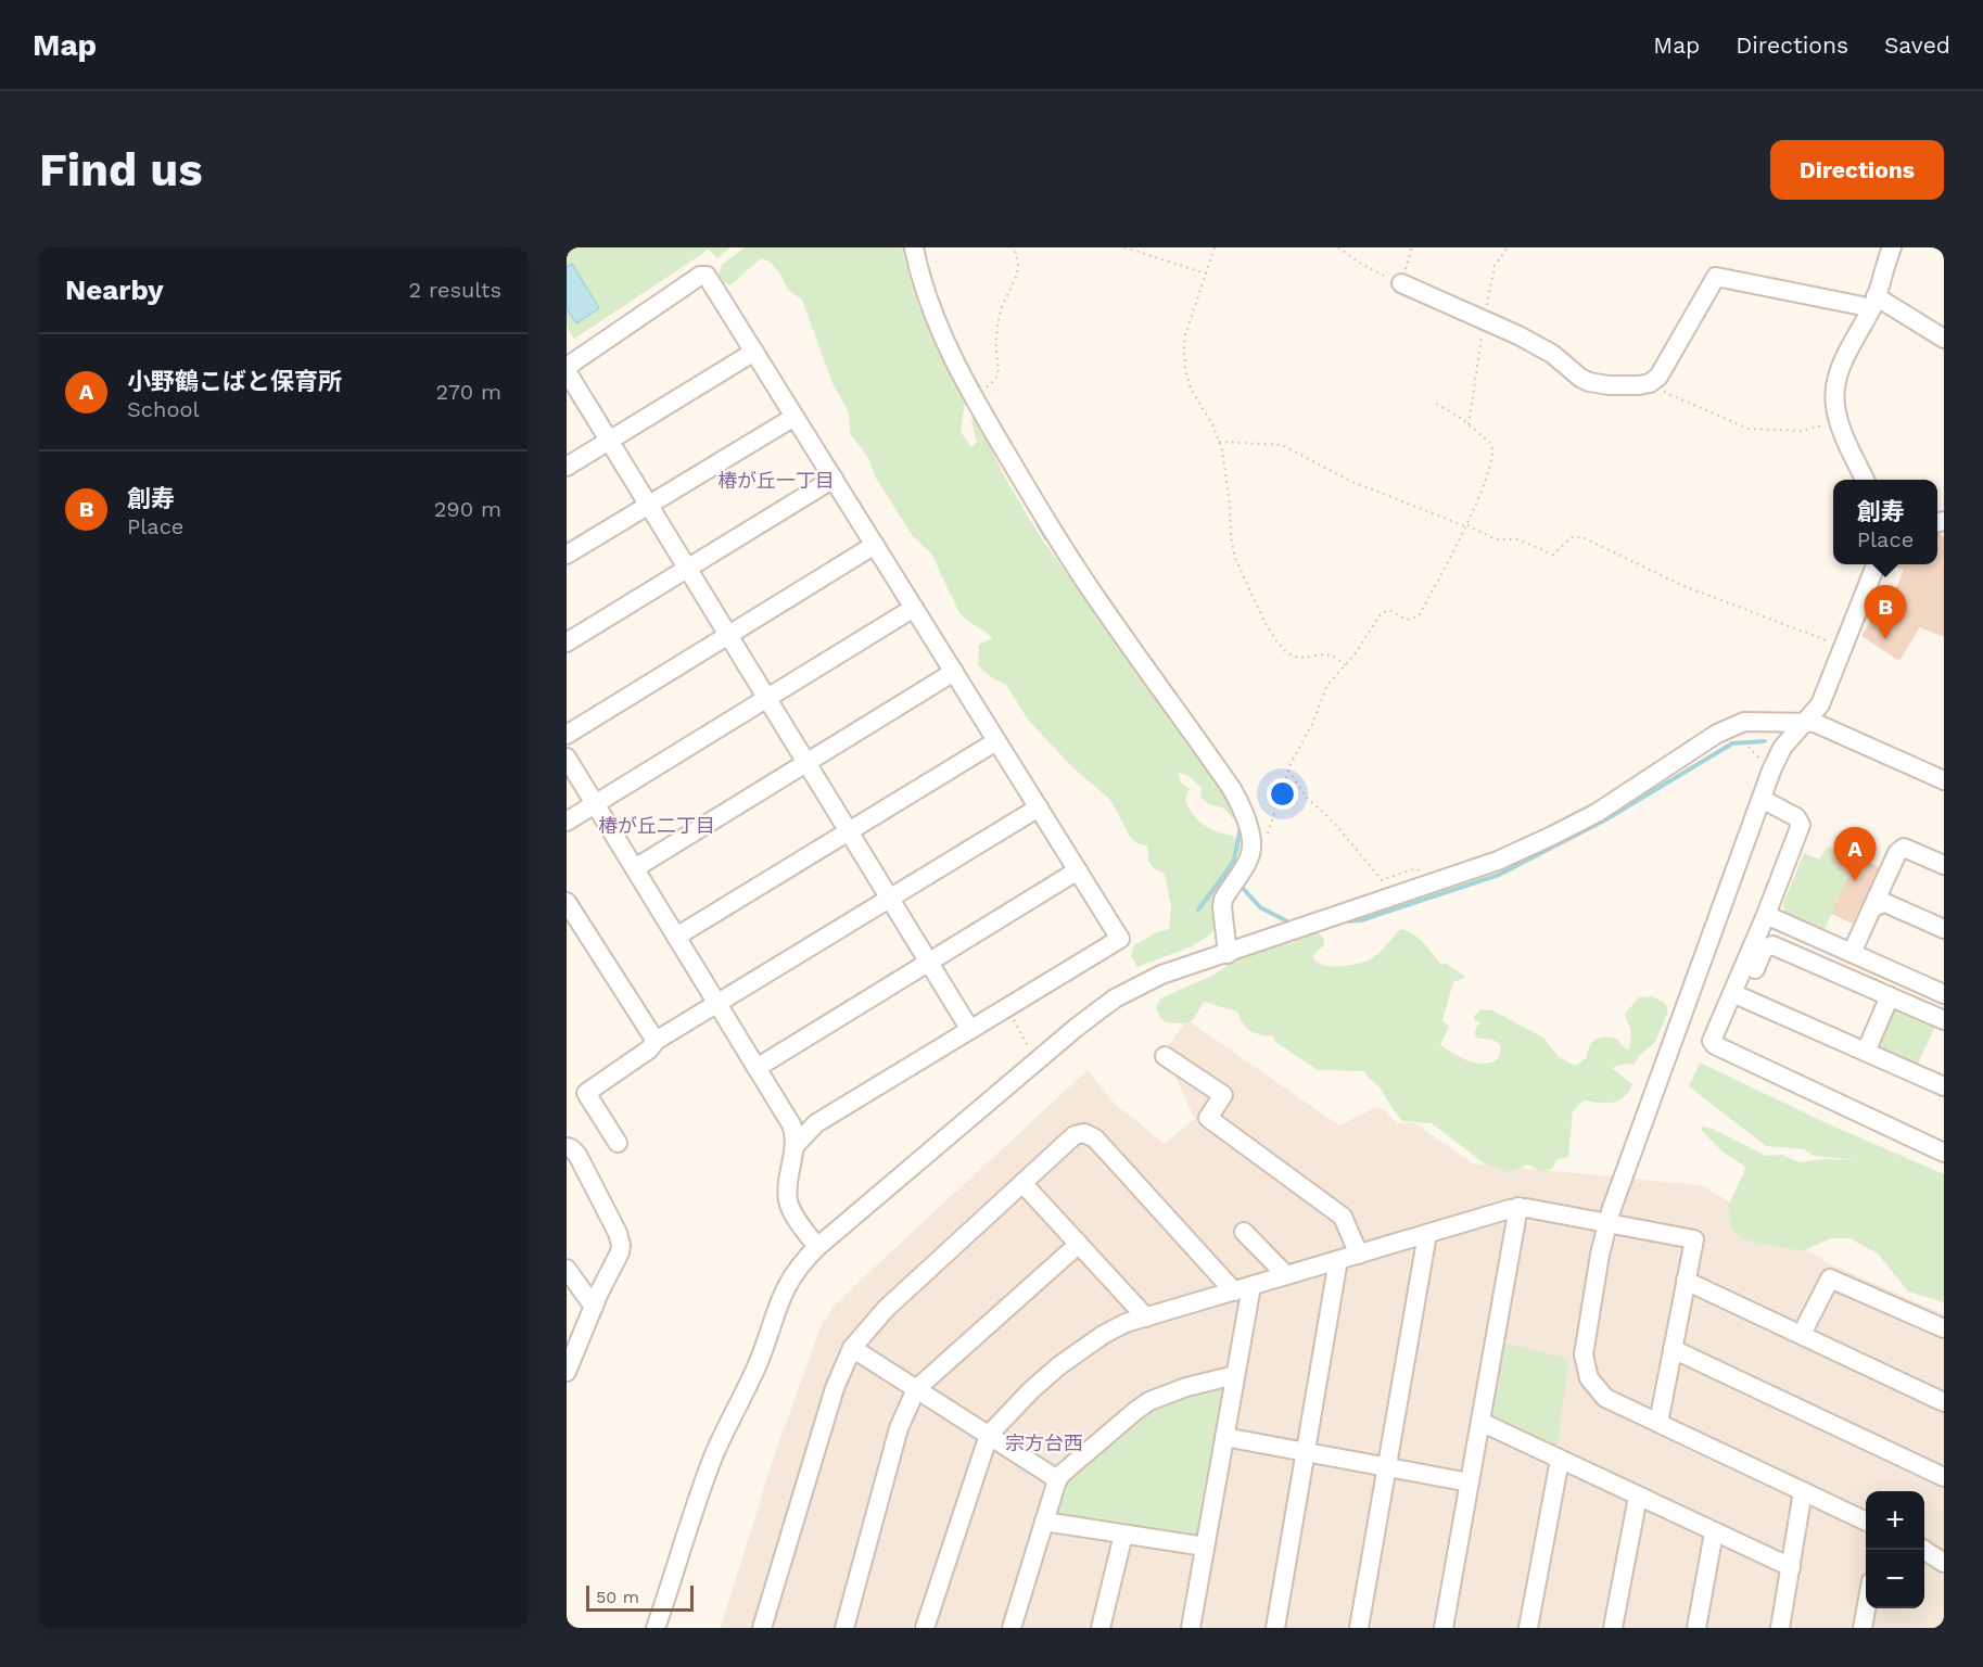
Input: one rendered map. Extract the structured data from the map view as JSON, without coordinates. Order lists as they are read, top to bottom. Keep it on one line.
{"districts":["椿が丘一丁目","椿が丘二丁目","宗方台西"],"scale_bar":"50 m","page":{"header":"Map","nav":["Map","Directions","Saved"],"buttons":"Directions","title":"Find us","heading":["Nearby","2 results"],"list":[{"mark":"A","name":"小野鶴こばと保育所","note":"School","value":"270 m"},{"mark":"B","name":"創寿","note":"Place","value":"290 m"}],"popup":["創寿","Place"],"pins":["B","A"],"map_buttons":["+","−"],"scale":"50 m"}}
